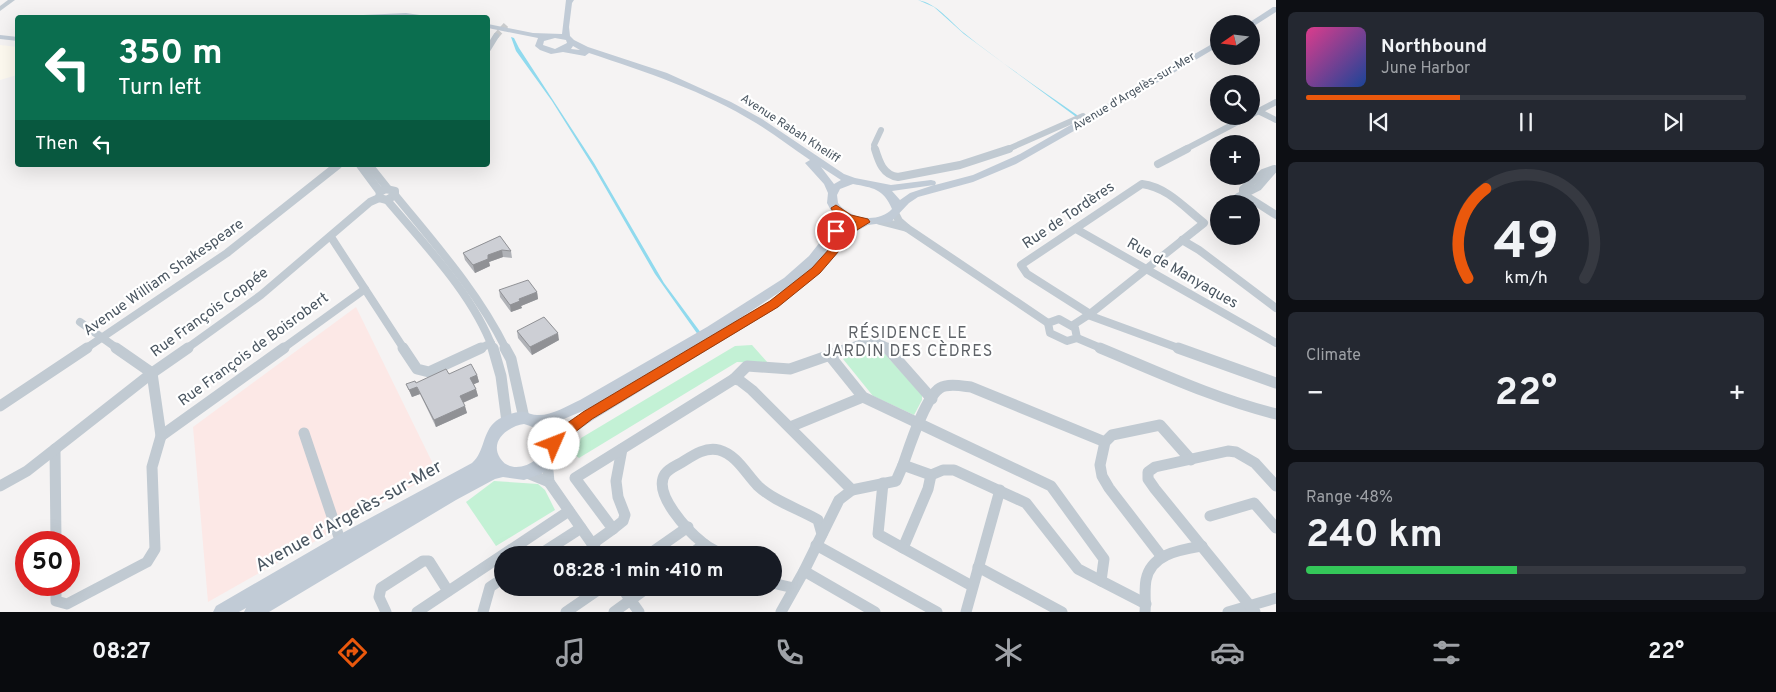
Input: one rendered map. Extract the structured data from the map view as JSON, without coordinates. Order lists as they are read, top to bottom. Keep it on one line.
{"streets":{"main road":["Avenue d'Argelès-sur-Mer","Avenue Rabah Kheliff"],"street":["Rue de Tordères","Rue de Manyaques","Avenue William Shakespeare","Rue François Coppée","Rue François de Boisrobert"]},"crossings":[["Avenue d'Argelès-sur-Mer","Avenue Rabah Kheliff"],["Rue de Tordères","Rue de Manyaques"]],"districts":["RÉSIDENCE LE JARDIN DES CÈDRES"],"north":"left","page":{"map_buttons":["+","−"],"turn":["350 m","Turn left"],"song":["Northbound","June Harbor"],"then":"Then","tile":["Climate",["Range · 48%","240 km"]],"heat":["−","22°","+"],"limit":"50","trip":"08:28 · 1 min · 410 m","tabs":["08:27","22°"],"gauge":["49","km/h"]}}
